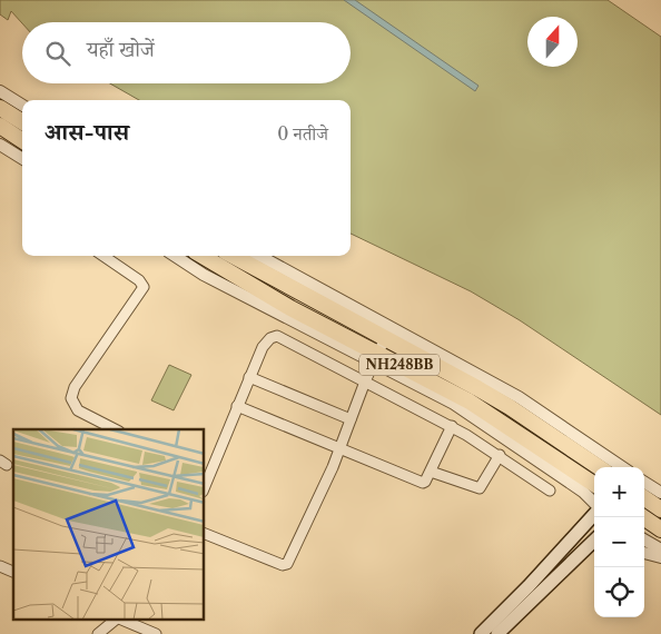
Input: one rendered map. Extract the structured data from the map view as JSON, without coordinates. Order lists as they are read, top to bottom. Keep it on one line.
{"streets":{"highway":["NH248BB"]},"north":"top","page":{"search":"यहाँ खोजें","heading":["आस-पास","0 नतीजे"],"map_buttons":["+","−"]}}
